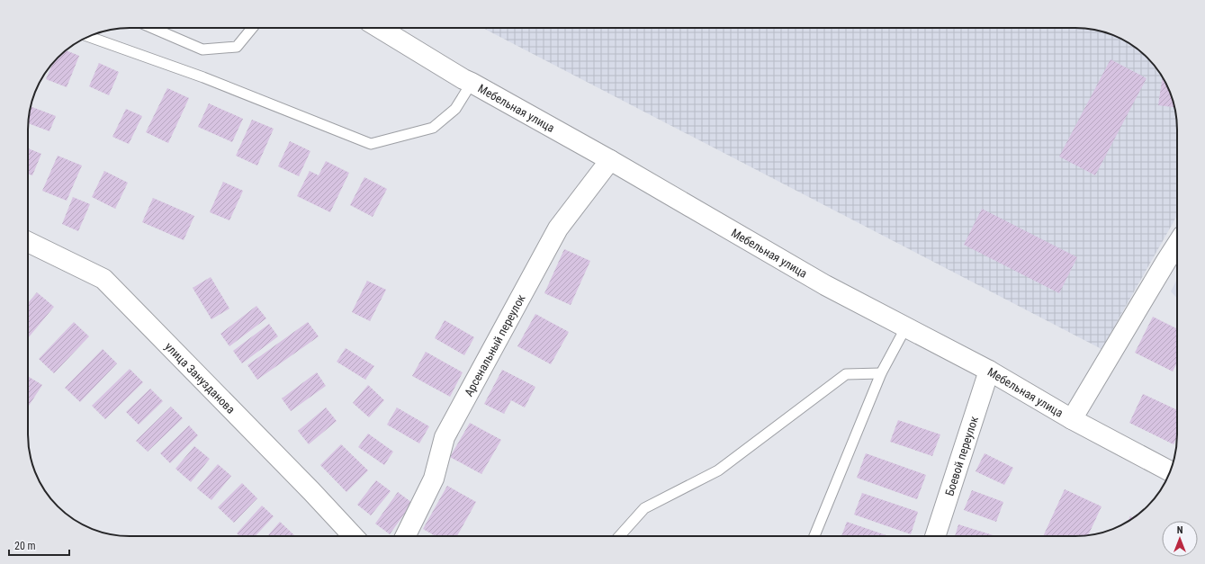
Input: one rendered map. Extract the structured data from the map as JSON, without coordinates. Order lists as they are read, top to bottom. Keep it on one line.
{"streets":{"street":["Мебельная улица","Арсенальный переулок","улица Занузданова","Боевой переулок"]},"crossings":[["Мебельная улица","Арсенальный переулок"],["Мебельная улица","Боевой переулок"]],"scale_bar":"20 m","north":"top"}
